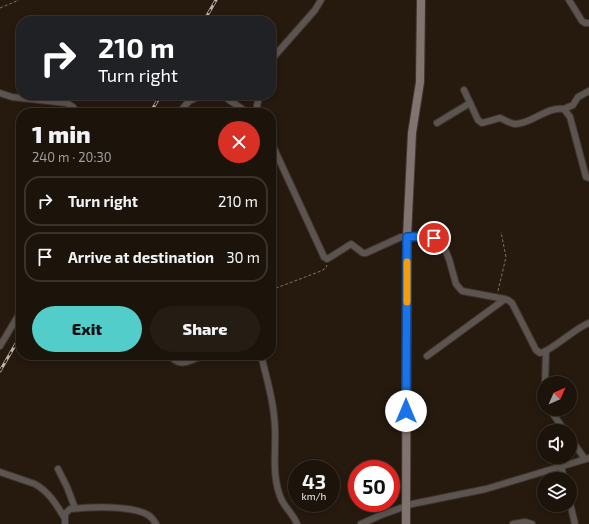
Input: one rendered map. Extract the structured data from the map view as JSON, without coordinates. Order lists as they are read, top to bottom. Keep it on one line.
{"north":"top right","page":{"turn":["210 m","Turn right"],"heading":["1 min","240 m · 20:30"],"list":[{"name":"Turn right","value":"210 m"},{"name":"Arrive at destination","value":"30 m"}],"buttons":["Exit","Share"],"speed":"43 km/h","limit":"50"}}
